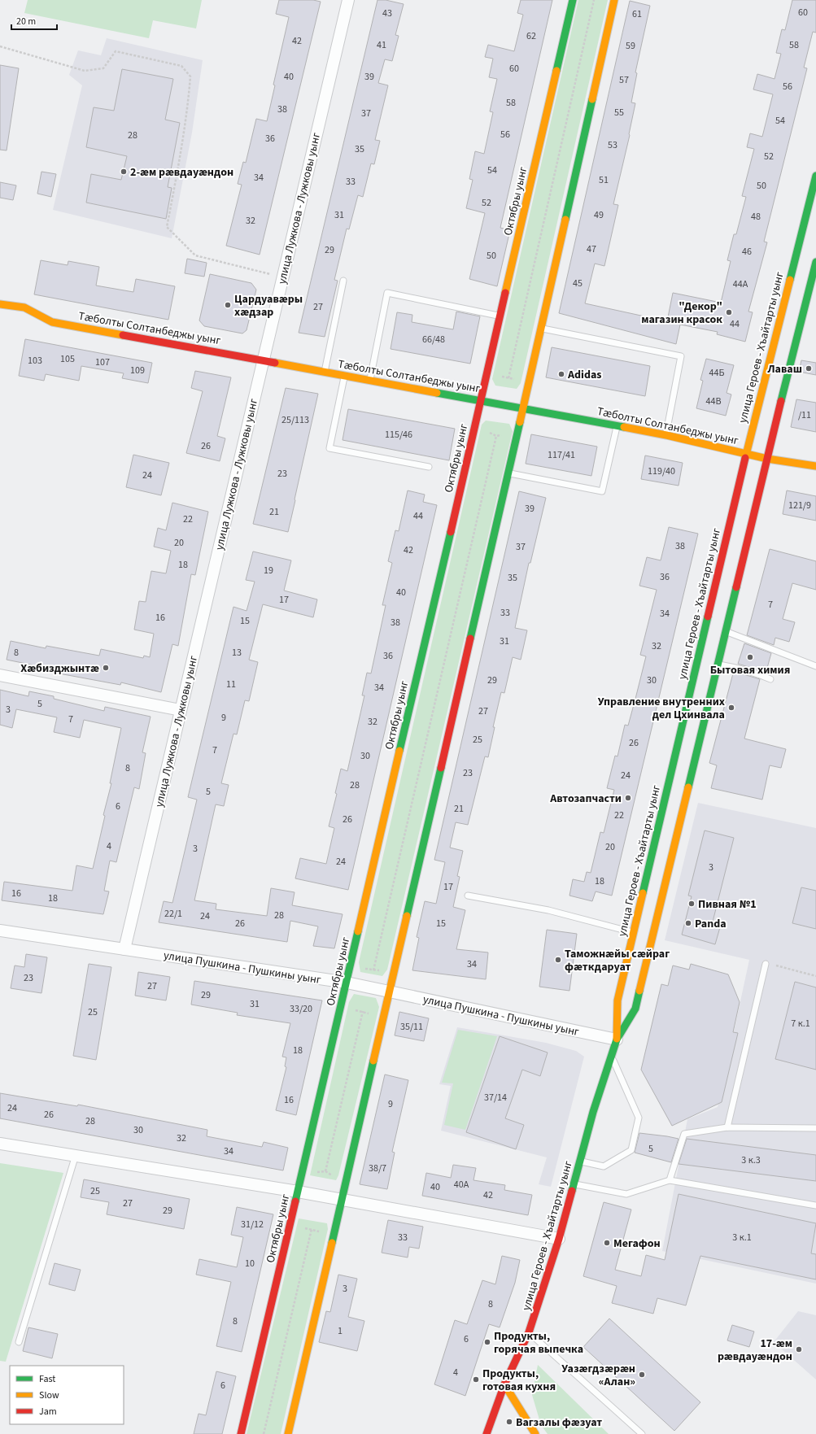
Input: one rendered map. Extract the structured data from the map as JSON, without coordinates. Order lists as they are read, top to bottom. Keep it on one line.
{"streets":{"street":["Октябры уынг","улица Лужкова - Лужковы уынг","Тæболты Солтанбеджы уынг","улица Героев - Хъайтарты уынг","улица Пушкина - Пушкины уынг"]},"crossings":[["Октябры уынг","Тæболты Солтанбеджы уынг"],["Октябры уынг","улица Пушкина - Пушкины уынг"],["улица Лужкова - Лужковы уынг","Тæболты Солтанбеджы уынг"],["улица Лужкова - Лужковы уынг","улица Пушкина - Пушкины уынг"],["Тæболты Солтанбеджы уынг","улица Героев - Хъайтарты уынг"],["улица Героев - Хъайтарты уынг","улица Пушкина - Пушкины уынг"]],"places":["2-æм рӕвдауӕндон","Цардуавæры хæдзар","\"Декор\" магазин красок","Лаваш","Adidas","Бытовая химия","Хæбизджынтæ","Управление внутренних дел Цхинвала","Автозапчасти","Пивная №1","Panda","Таможнæйы сæйраг фæткдаруат","Мегафон","Продукты, горячая выпечка","17-æм рӕвдауӕндон","Уазæгдзæрæн «Алан»","Продукты, готовая кухня","Вагзалы фæзуат"],"house_numbers":["60","43","61","62","42","41","58","59","60","40","39","57","56","58","38","55","37","54","56","28","36","53","35","52","54","34","51","33","50","52","31","49","48","32","47","29","46","50","45","44А","27","44","66/48","105","103","107","109","44Б","44В","/11","25/113","115/46","26","117/41","119/40","23","24","121/9","39","21","44","22","20","38","37","42","18","19","36","35","40","17","7","33","34","16","15","38","31","32","8","13","36","29","30","11","34","5","3","27","9","7","32","25","26","7","30","8","23","24","28","5","6","21","22","26","4","20","3","24","3","18","17","16","18","22/1","28","24","26","15","34","23","27","29","31","33/20","25","7 к.1","35/11","18","37/14","16","9","24","26","28","30","32","5","34","3 к.3","38/7","40А","40","25","42","27","29","31/12","33","3 к.1","10","3","8","8","1","6","4","6"],"legend":["Fast","Slow","Jam"],"scale_bar":"20 m"}
